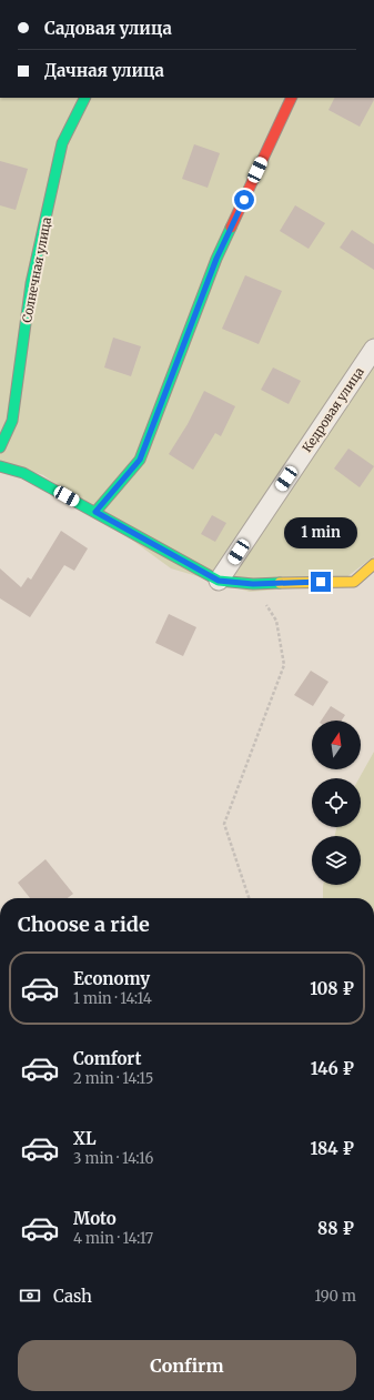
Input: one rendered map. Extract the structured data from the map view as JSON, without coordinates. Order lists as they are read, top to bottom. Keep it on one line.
{"streets":{"street":["Солнечная улица","Кедровая улица"]},"north":"top","page":{"banner":["Садовая улица","Дачная улица"],"bubble":"1 min","heading":"Choose a ride","list":[{"name":"Economy","note":"1 min · 14:14","value":"108 ₽"},{"name":"Comfort","note":"2 min · 14:15","value":"146 ₽"},{"name":"XL","note":"3 min · 14:16","value":"184 ₽"},{"name":"Moto","note":"4 min · 14:17","value":"88 ₽"}],"pay":["Cash","190 m"],"buttons":"Confirm"}}
